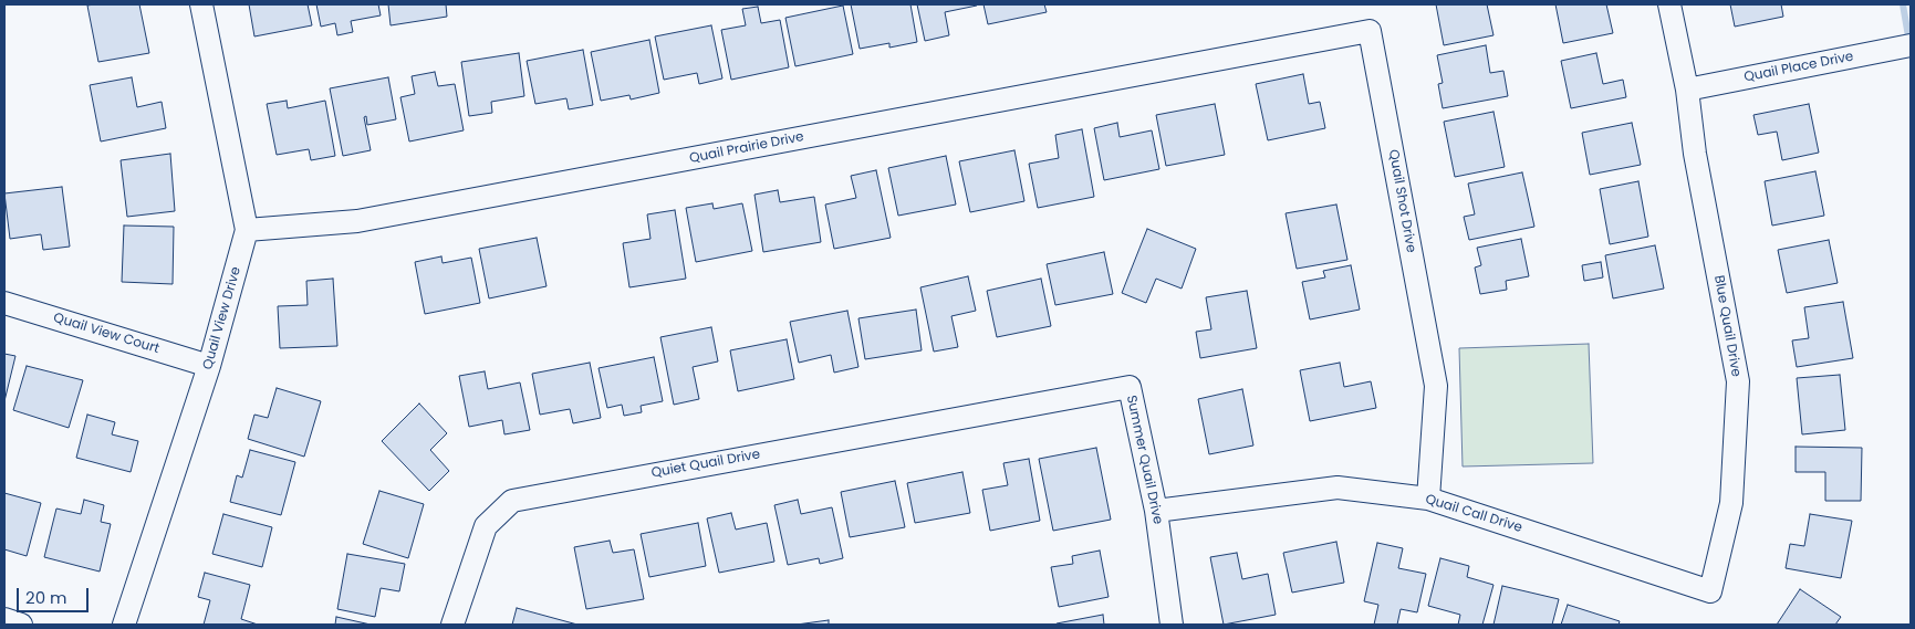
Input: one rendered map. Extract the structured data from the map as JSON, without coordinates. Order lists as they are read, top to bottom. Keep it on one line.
{"streets":{"street":["Quail Place Drive","Quail Prairie Drive","Quail Shot Drive","Quail View Drive","Blue Quail Drive","Quail View Court","Summer Quail Drive","Quiet Quail Drive","Quail Call Drive"]},"crossings":[["Quail Place Drive","Blue Quail Drive"],["Quail Prairie Drive","Quail Shot Drive"],["Quail Prairie Drive","Quail View Drive"],["Quail Shot Drive","Quail Call Drive"],["Quail View Drive","Quail View Court"],["Blue Quail Drive","Quail Call Drive"],["Summer Quail Drive","Quiet Quail Drive"],["Summer Quail Drive","Quail Call Drive"]],"scale_bar":"20 m"}
